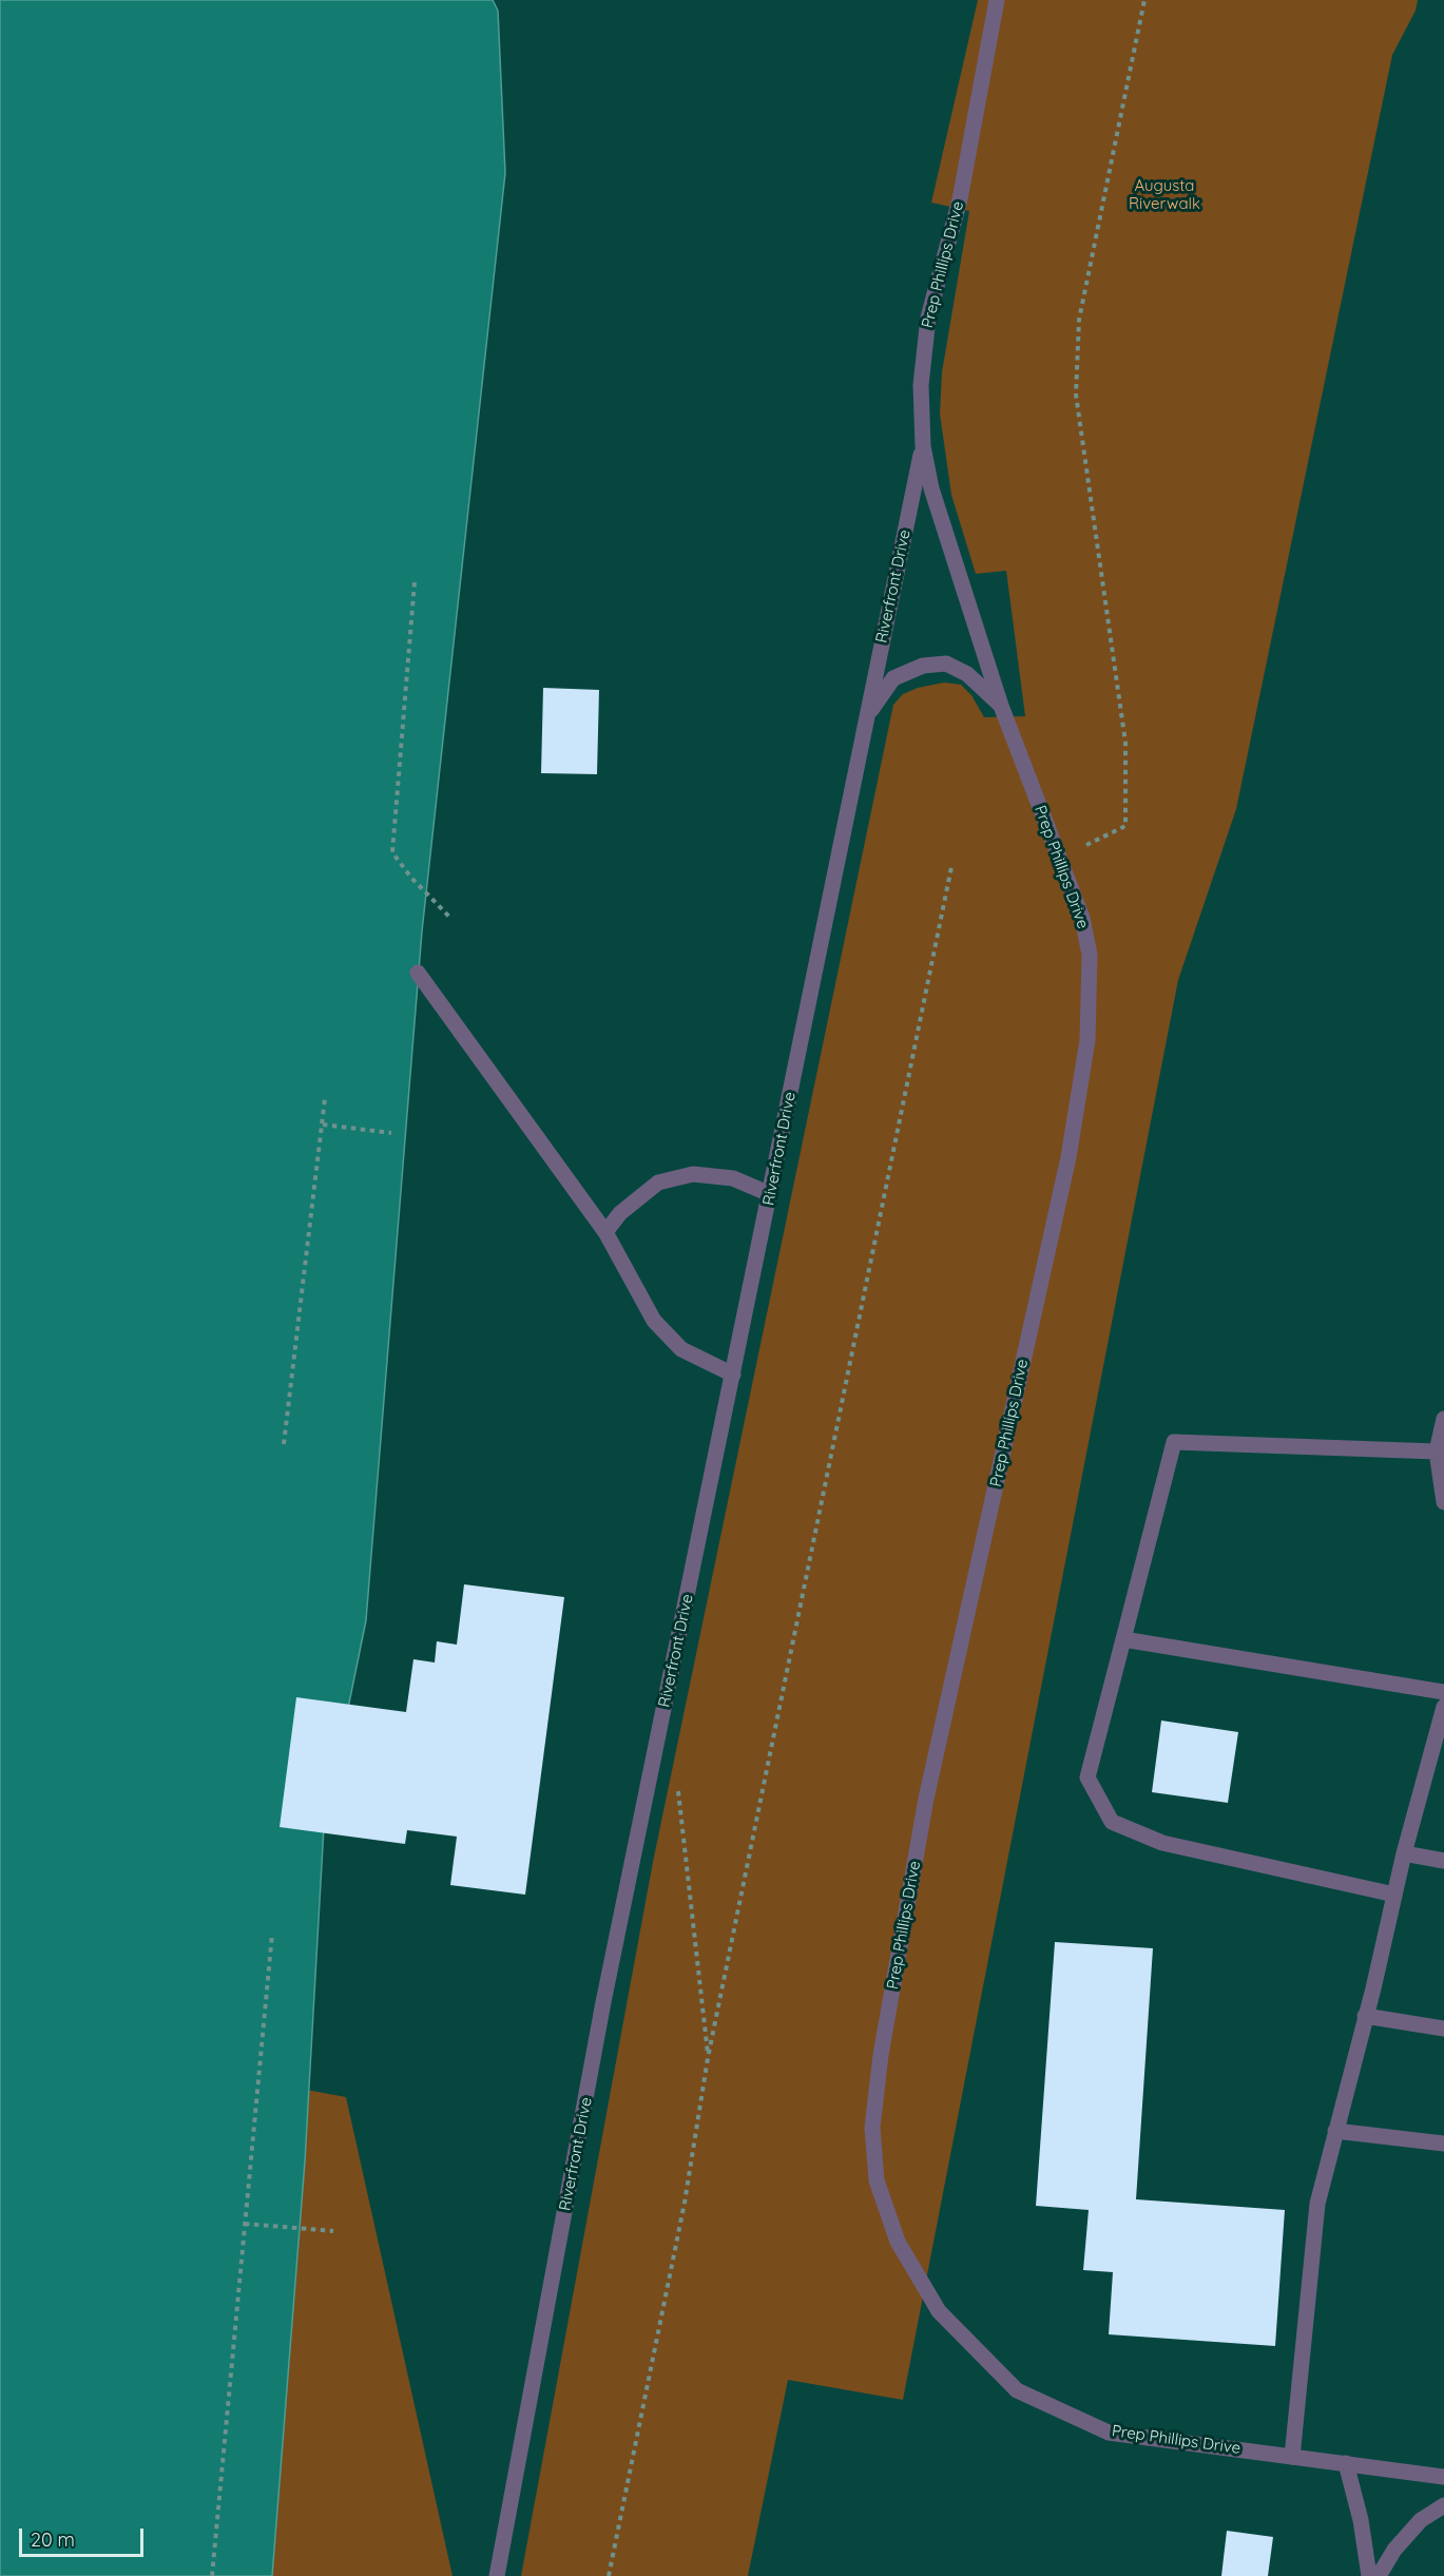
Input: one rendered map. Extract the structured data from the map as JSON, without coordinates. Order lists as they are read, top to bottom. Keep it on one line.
{"streets":{"street":["Prep Phillips Drive","Riverfront Drive"]},"crossings":[["Prep Phillips Drive","Riverfront Drive"]],"parks":["Augusta Riverwalk"],"scale_bar":"20 m"}
